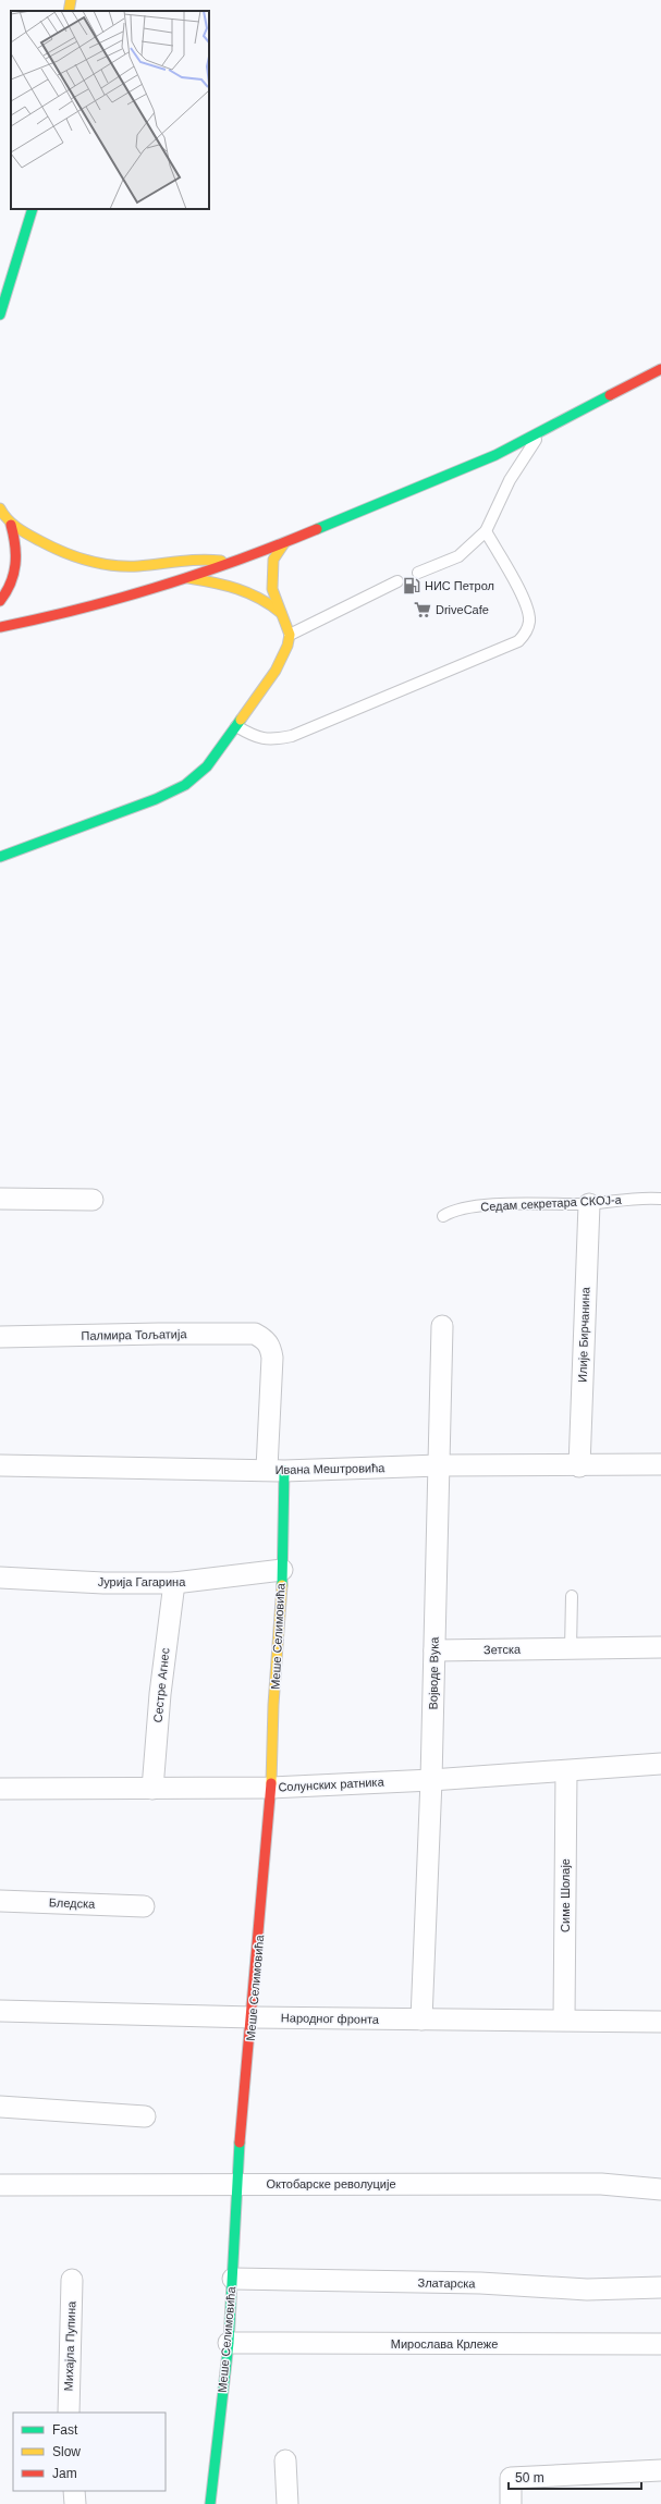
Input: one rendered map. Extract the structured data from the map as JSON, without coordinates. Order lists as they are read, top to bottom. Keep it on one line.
{"streets":{"main road":["Меше Селимовића"],"street":["Палмира Тољатија","Илије Бирчанина","Ивана Мештровића","Јурија Гагарина","Зетска","Војводе Вука","Сестре Агнес","Солунских ратника","Симе Шолаје","Бледска","Народног фронта","Октобарске револуције","Златарска","Мирослава Крлеже","Михајла Пупина"],"lane":["Седам секретара СКОЈ-а"]},"crossings":[["Седам секретара СКОЈ-а","Илије Бирчанина"],["Палмира Тољатија","Меше Селимовића"],["Илије Бирчанина","Ивана Мештровића"],["Ивана Мештровића","Меше Селимовића"],["Ивана Мештровића","Војводе Вука"],["Јурија Гагарина","Меше Селимовића"],["Јурија Гагарина","Сестре Агнес"],["Меше Селимовића","Солунских ратника"],["Меше Селимовића","Народног фронта"],["Меше Селимовића","Октобарске револуције"],["Меше Селимовића","Златарска"],["Меше Селимовића","Мирослава Крлеже"],["Зетска","Војводе Вука"],["Војводе Вука","Солунских ратника"],["Војводе Вука","Народног фронта"],["Сестре Агнес","Солунских ратника"],["Солунских ратника","Симе Шолаје"],["Симе Шолаје","Народног фронта"]],"places":{"fuel station":["НИС Петрол"],"supermarket":["DriveCafe"]},"legend":["Fast","Slow","Jam"],"scale_bar":"50 m"}
